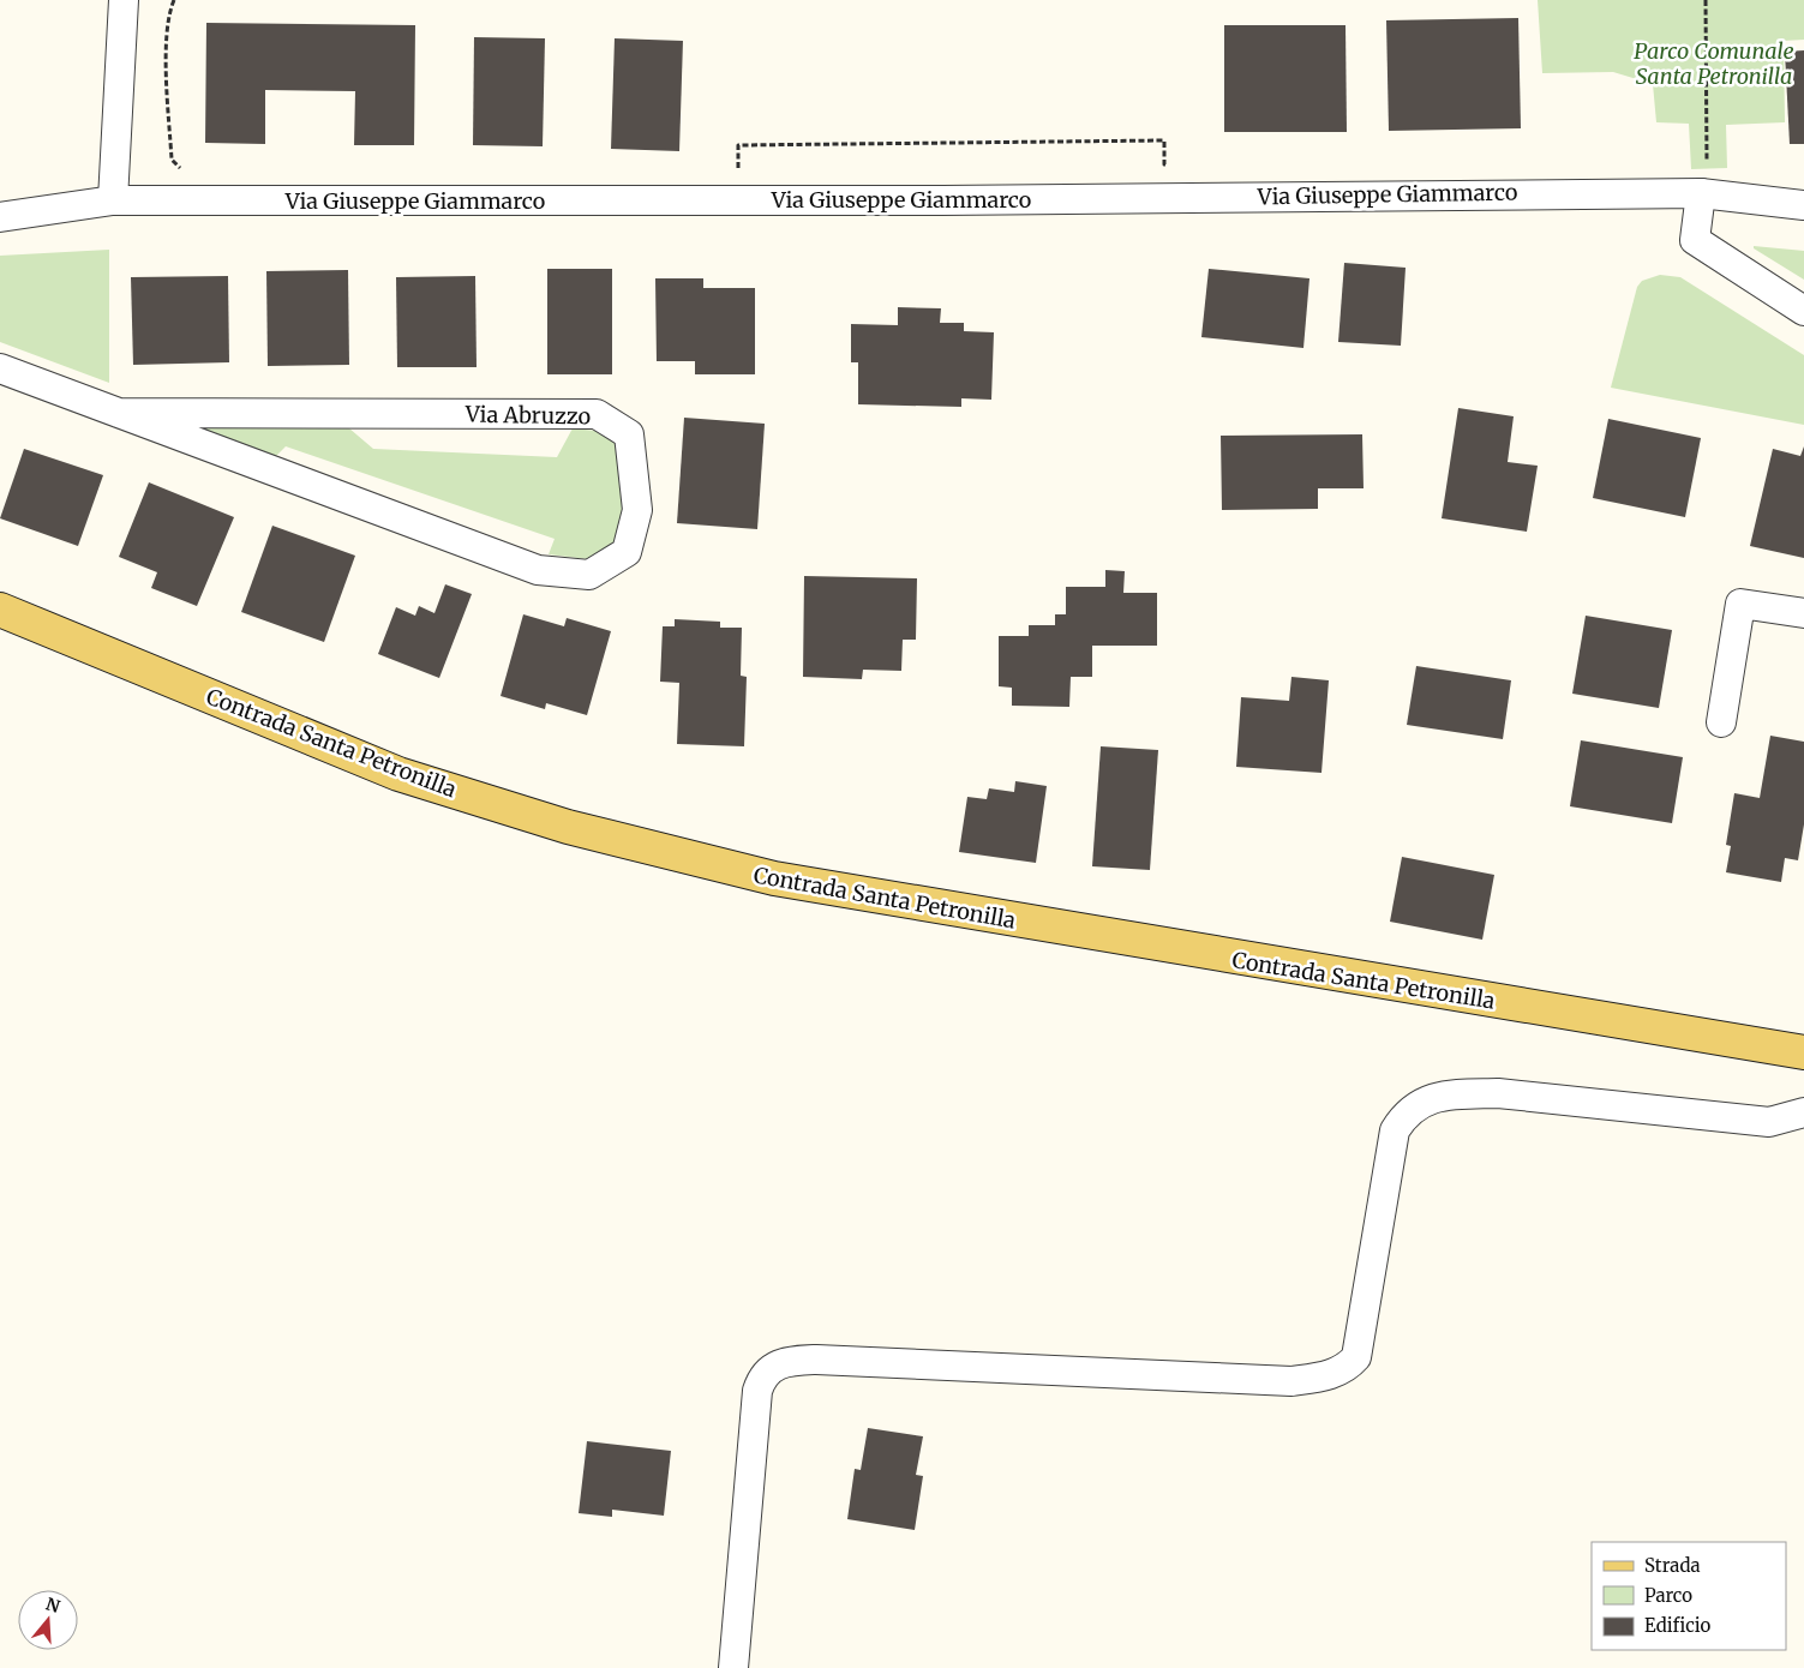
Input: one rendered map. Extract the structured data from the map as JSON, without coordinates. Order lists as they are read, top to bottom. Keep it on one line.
{"streets":{"main road":["Contrada Santa Petronilla"],"street":["Via Giuseppe Giammarco","Via Abruzzo"]},"parks":["Parco Comunale Santa Petronilla"],"legend":["Strada","Parco","Edificio"],"north":"top"}
